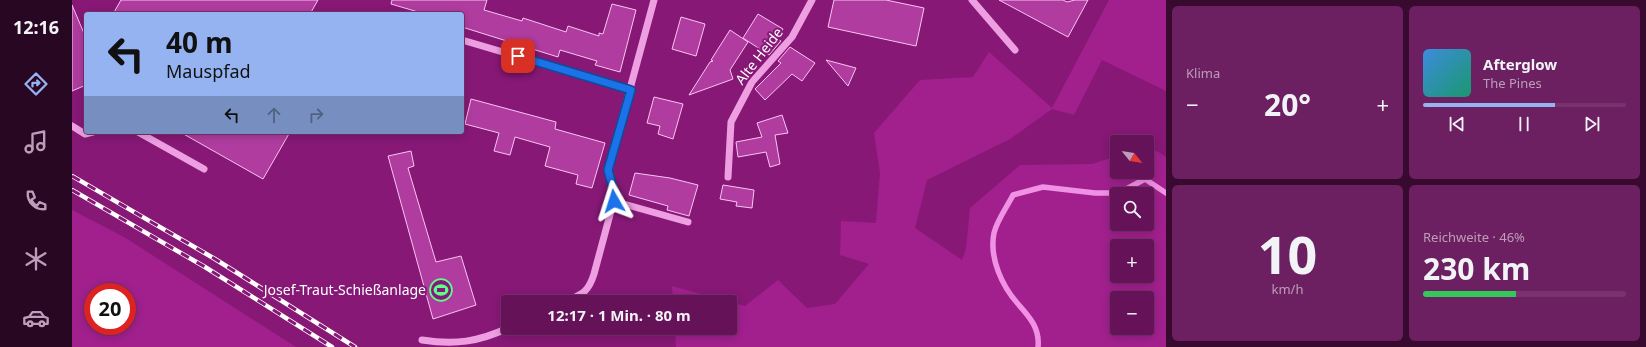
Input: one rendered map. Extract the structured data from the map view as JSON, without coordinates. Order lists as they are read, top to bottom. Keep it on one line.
{"streets":{"street":["Alte Heide"]},"places":{"sports":["Josef-Traut-Schießanlage"]},"north":"bottom right","page":{"tabs":"12:16","tile":["Klima",["10","km/h"],["Reichweite · 46%","230 km"]],"turn":["40 m","Mauspfad"],"song":["Afterglow","The Pines"],"heat":["−","20°","+"],"map_buttons":["+","−"],"limit":"20","trip":"12:17 · 1 Min. · 80 m"}}
